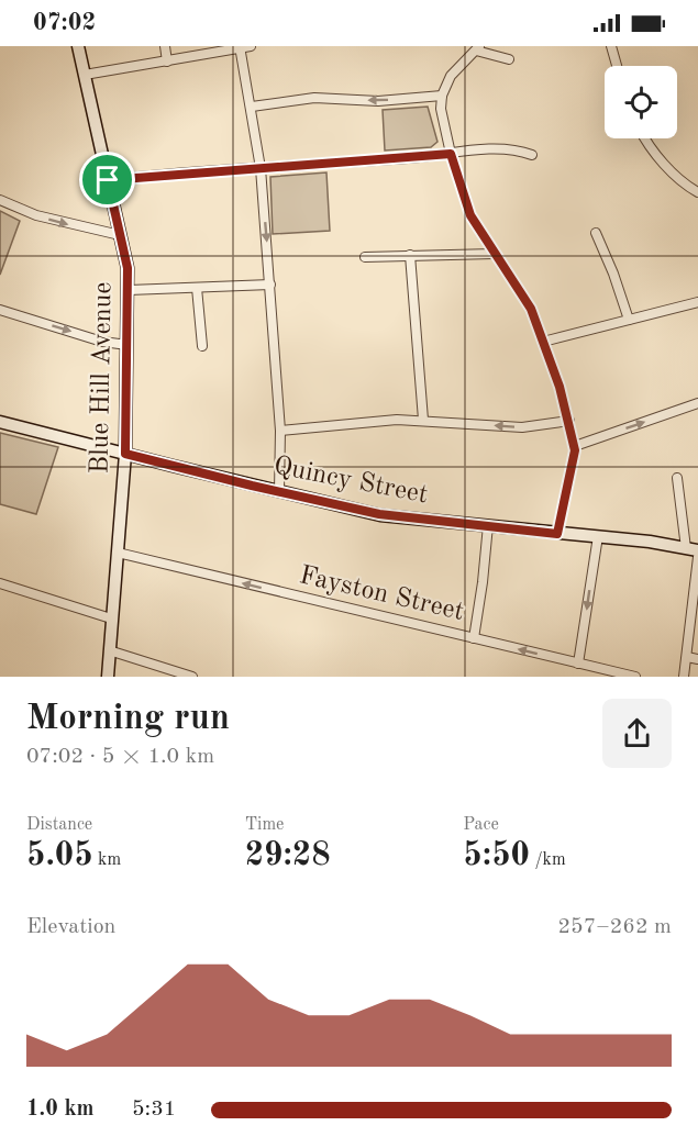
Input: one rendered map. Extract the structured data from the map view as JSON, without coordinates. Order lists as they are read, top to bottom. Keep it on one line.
{"streets":{"main road":["Blue Hill Avenue","Quincy Street"],"street":["Fayston Street"]},"crossings":[["Blue Hill Avenue","Quincy Street"],["Blue Hill Avenue","Fayston Street"]],"one_way":["Fayston Street"],"page":{"status":"07:02","heading":["Morning run","07:02 · 5 × 1.0 km"],"stats":[["Distance","5.05 km"],["Time","29:28"],["Pace","5:50 /km"]],"chart":["Elevation","257–262 m"],"list":[{"name":"1.0 km","note":"5:31"}]}}
